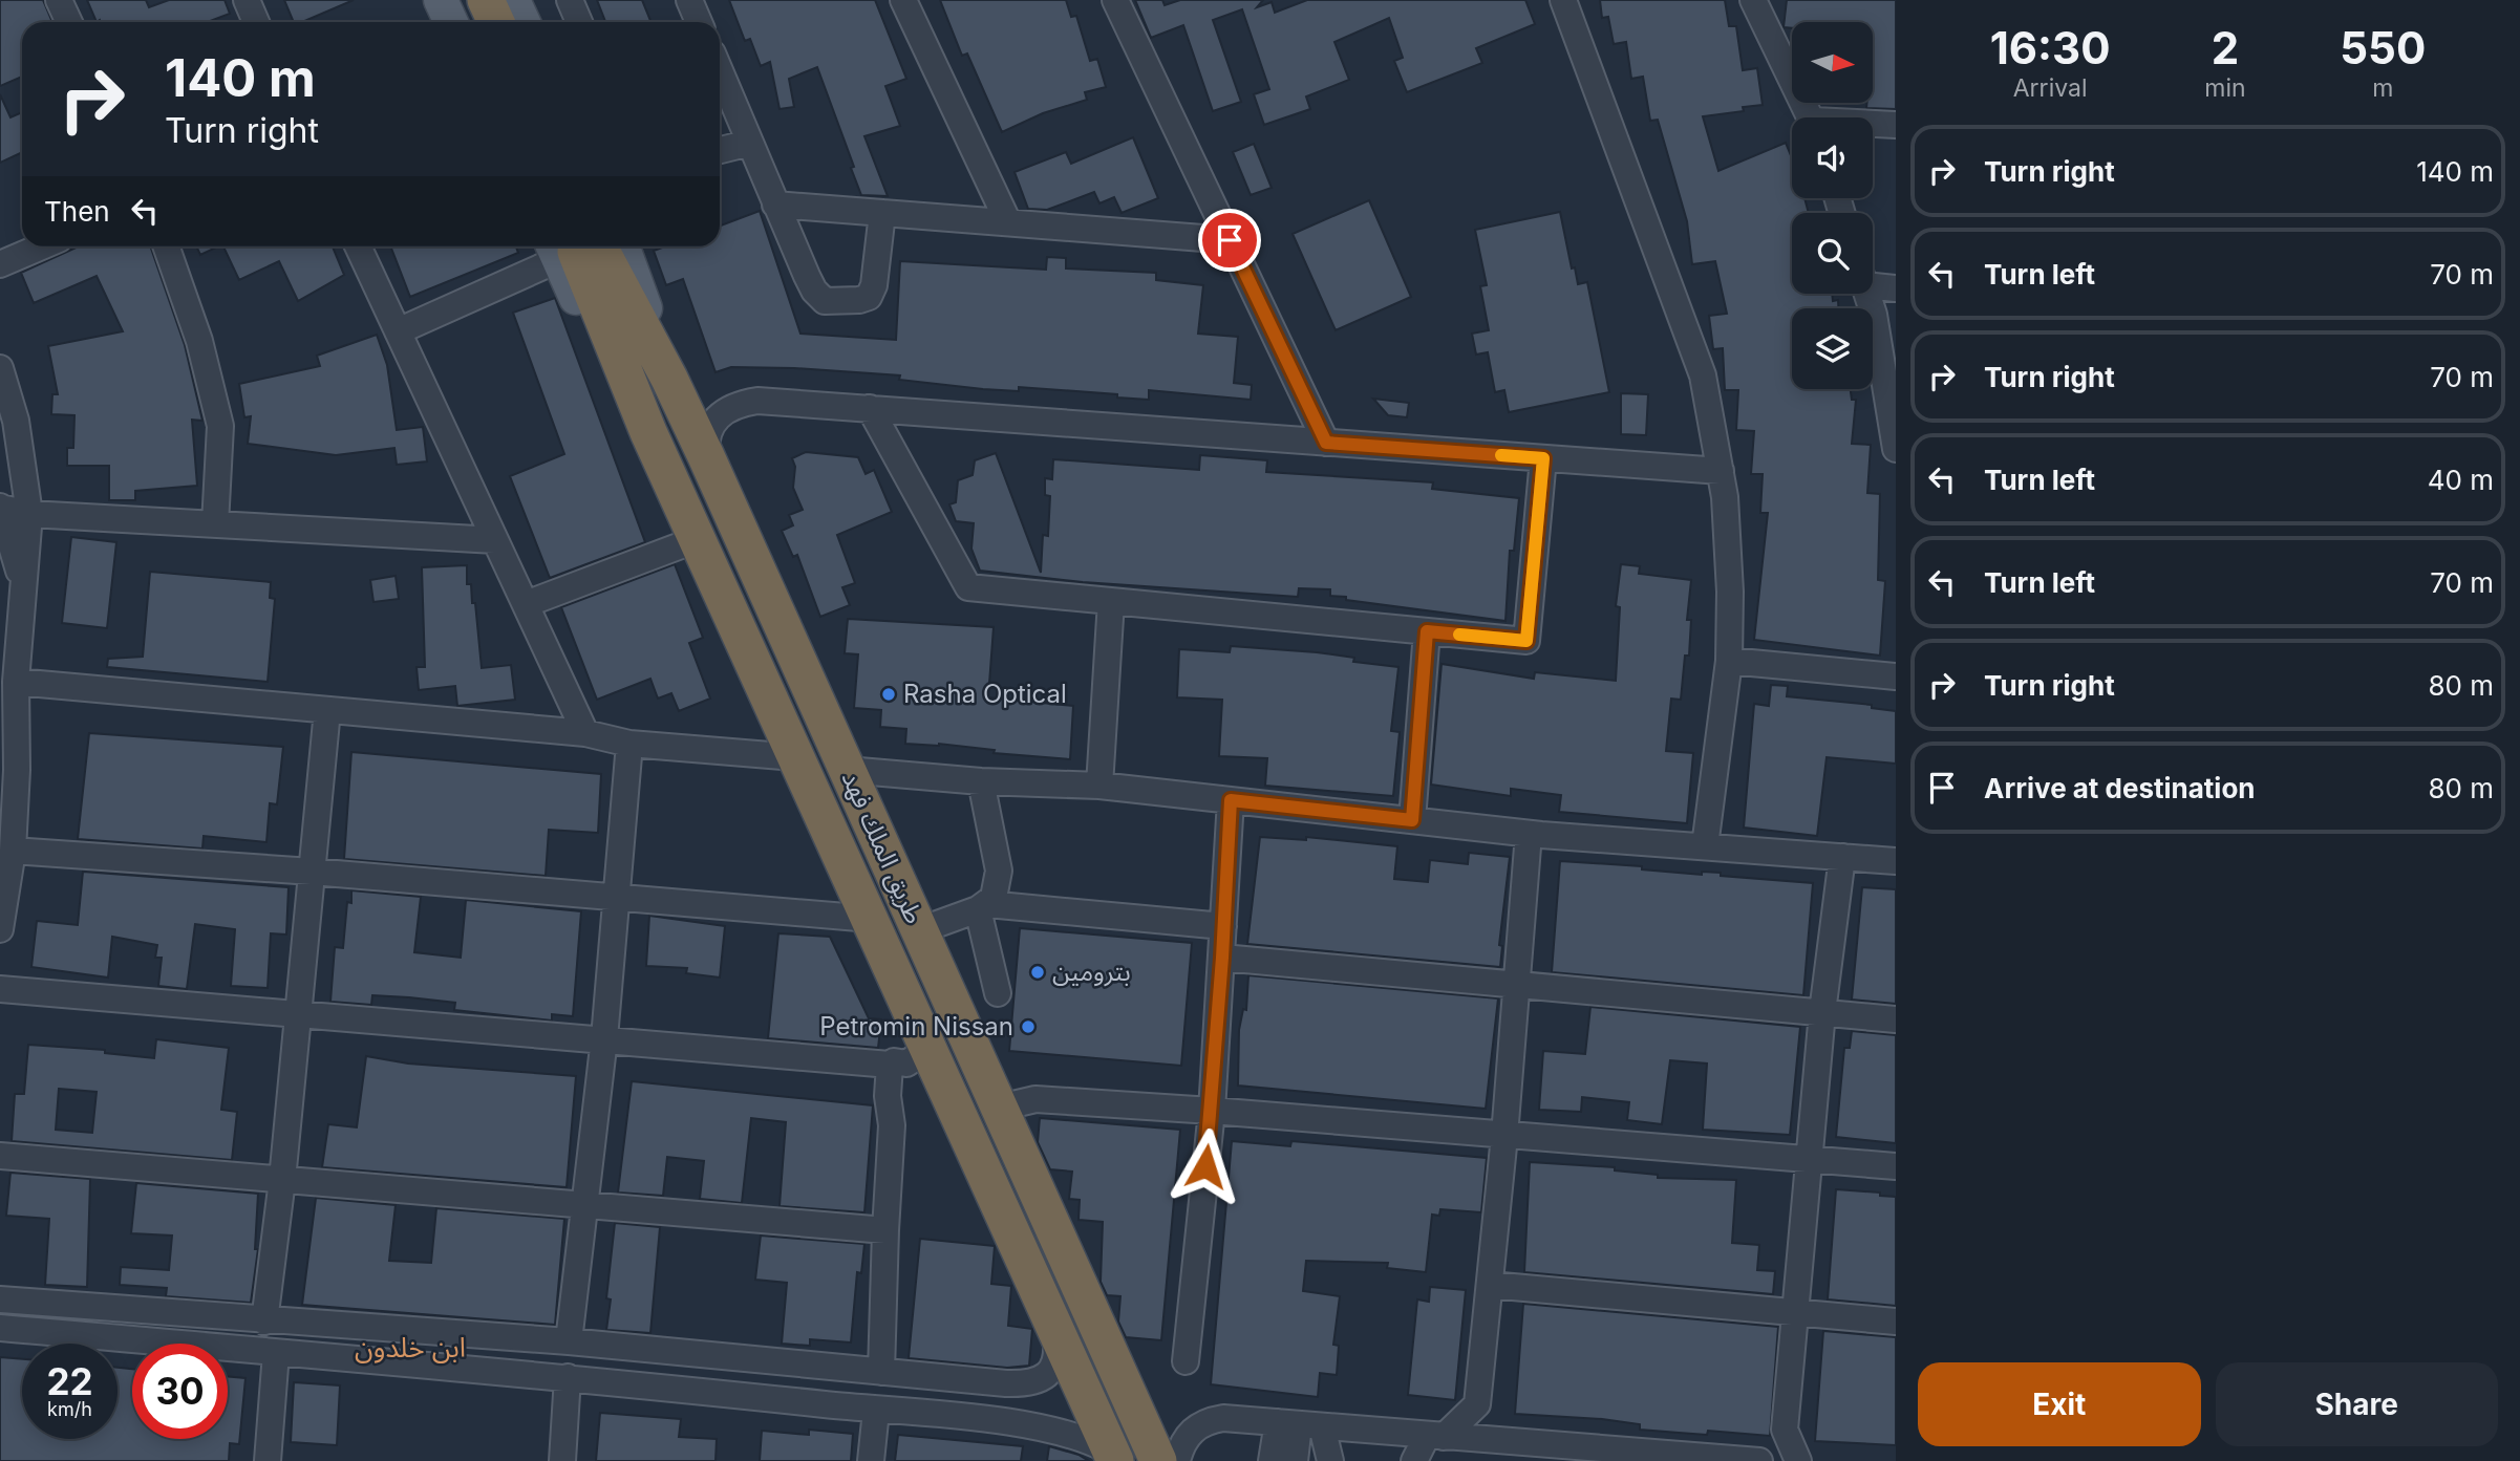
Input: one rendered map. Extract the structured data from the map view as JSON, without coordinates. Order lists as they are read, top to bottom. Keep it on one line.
{"streets":{"highway":["طريق الملك فهد"]},"districts":["ابن خلدون"],"places":["Rasha Optical","بترومين","Petromin Nissan"],"north":"right","page":{"eta":["16:30","Arrival","2","min","550","m"],"turn":["140 m","Turn right"],"list":[{"name":"Turn right","value":"140 m"},{"name":"Turn left","value":"70 m"},{"name":"Turn right","value":"70 m"},{"name":"Turn left","value":"40 m"},{"name":"Turn left","value":"70 m"},{"name":"Turn right","value":"80 m"},{"name":"Arrive at destination","value":"80 m"}],"then":"Then","speed":"22 km/h","limit":"30","buttons":["Exit","Share"]}}
